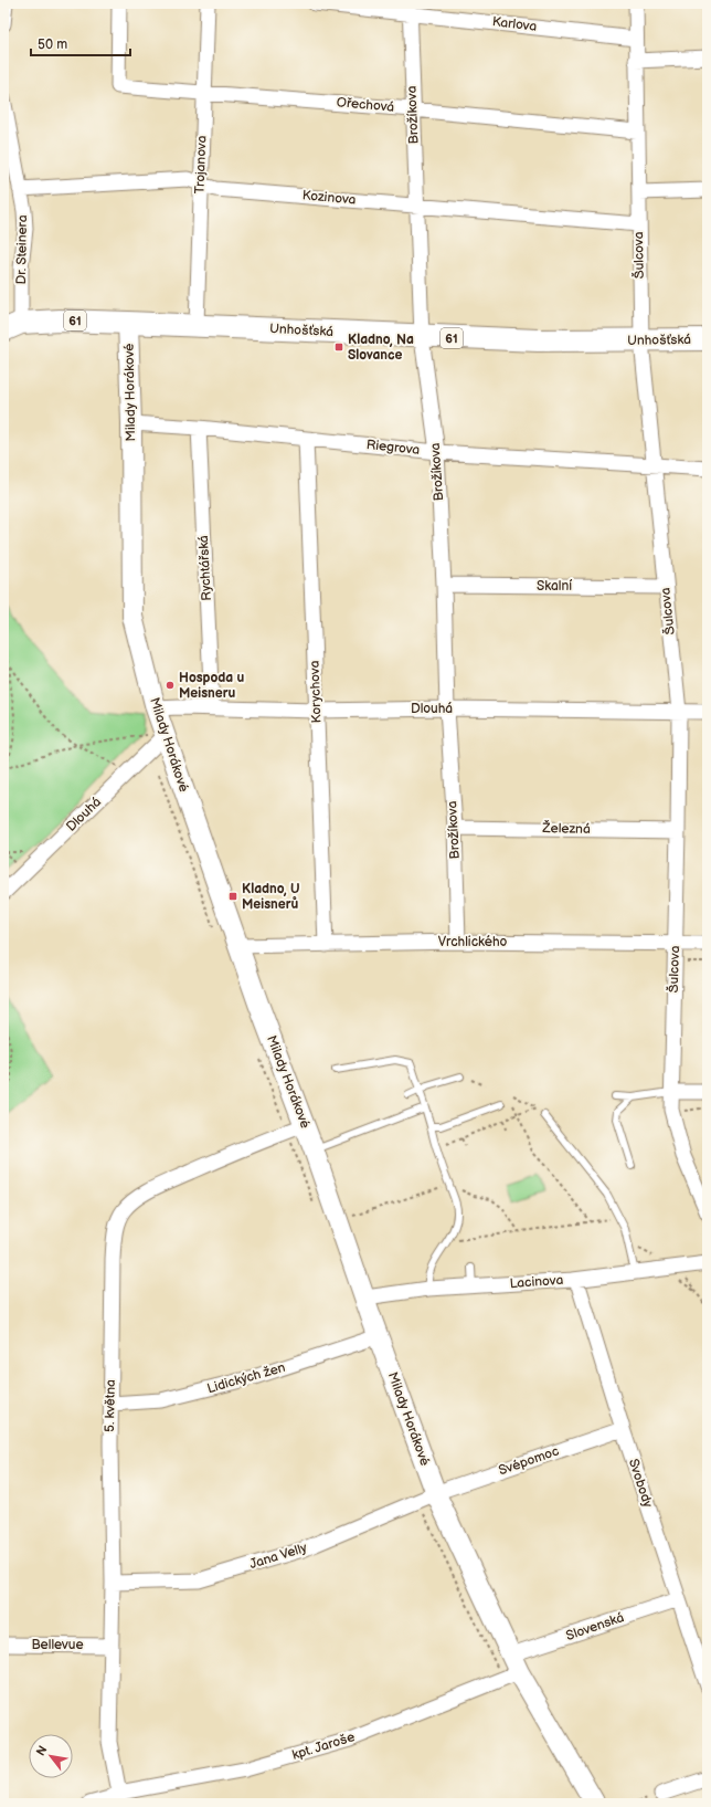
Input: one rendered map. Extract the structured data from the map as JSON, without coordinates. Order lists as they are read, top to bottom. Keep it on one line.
{"streets":{"main road":["61","Unhošťská","Milady Horákové"],"street":["Karlova","Ořechová","Brožíkova","Trojanova","Kozinova","Dr. Steinera","Šulcova","Riegrova","Rychtářská","Skalní","Korychova","Dlouhá","Železná","Vrchlického","Lacinova","Lidických žen","5. května","Svépomoc","Svobody","Jana Velly","Slovenská","Bellevue","kpt. Jaroše"]},"crossings":[["Karlova","Brožíkova"],["Karlova","Šulcova"],["Ořechová","Brožíkova"],["Ořechová","Trojanova"],["Ořechová","Šulcova"],["Brožíkova","Kozinova"],["Brožíkova","Unhošťská"],["Brožíkova","Riegrova"],["Brožíkova","Skalní"],["Brožíkova","Dlouhá"],["Brožíkova","Železná"],["Brožíkova","Vrchlického"],["Trojanova","Kozinova"],["Trojanova","Unhošťská"],["Kozinova","Dr. Steinera"],["Kozinova","Šulcova"],["Dr. Steinera","Unhošťská"],["Šulcova","Unhošťská"],["Šulcova","Riegrova"],["Šulcova","Skalní"],["Šulcova","Dlouhá"],["Šulcova","Železná"],["Šulcova","Vrchlického"],["Unhošťská","Milady Horákové"],["Milady Horákové","Riegrova"],["Milady Horákové","Dlouhá"],["Milady Horákové","Vrchlického"],["Milady Horákové","Lacinova"],["Milady Horákové","Lidických žen"],["Milady Horákové","5. května"],["Milady Horákové","Svépomoc"],["Milady Horákové","Jana Velly"],["Milady Horákové","Slovenská"],["Milady Horákové","kpt. Jaroše"],["Riegrova","Rychtářská"],["Riegrova","Korychova"],["Rychtářská","Dlouhá"],["Korychova","Dlouhá"],["Korychova","Vrchlického"],["Lacinova","Svobody"],["Lidických žen","5. května"],["5. května","Jana Velly"],["5. května","Bellevue"],["5. května","kpt. Jaroše"],["Svépomoc","Svobody"],["Svépomoc","Jana Velly"],["Svobody","Slovenská"],["Slovenská","kpt. Jaroše"]],"places":{"transit":["Kladno, Na Slovance","Kladno, U Meisnerů"],"other":["Hospoda u Meisneru"]},"scale_bar":"50 m","north":"top left"}
